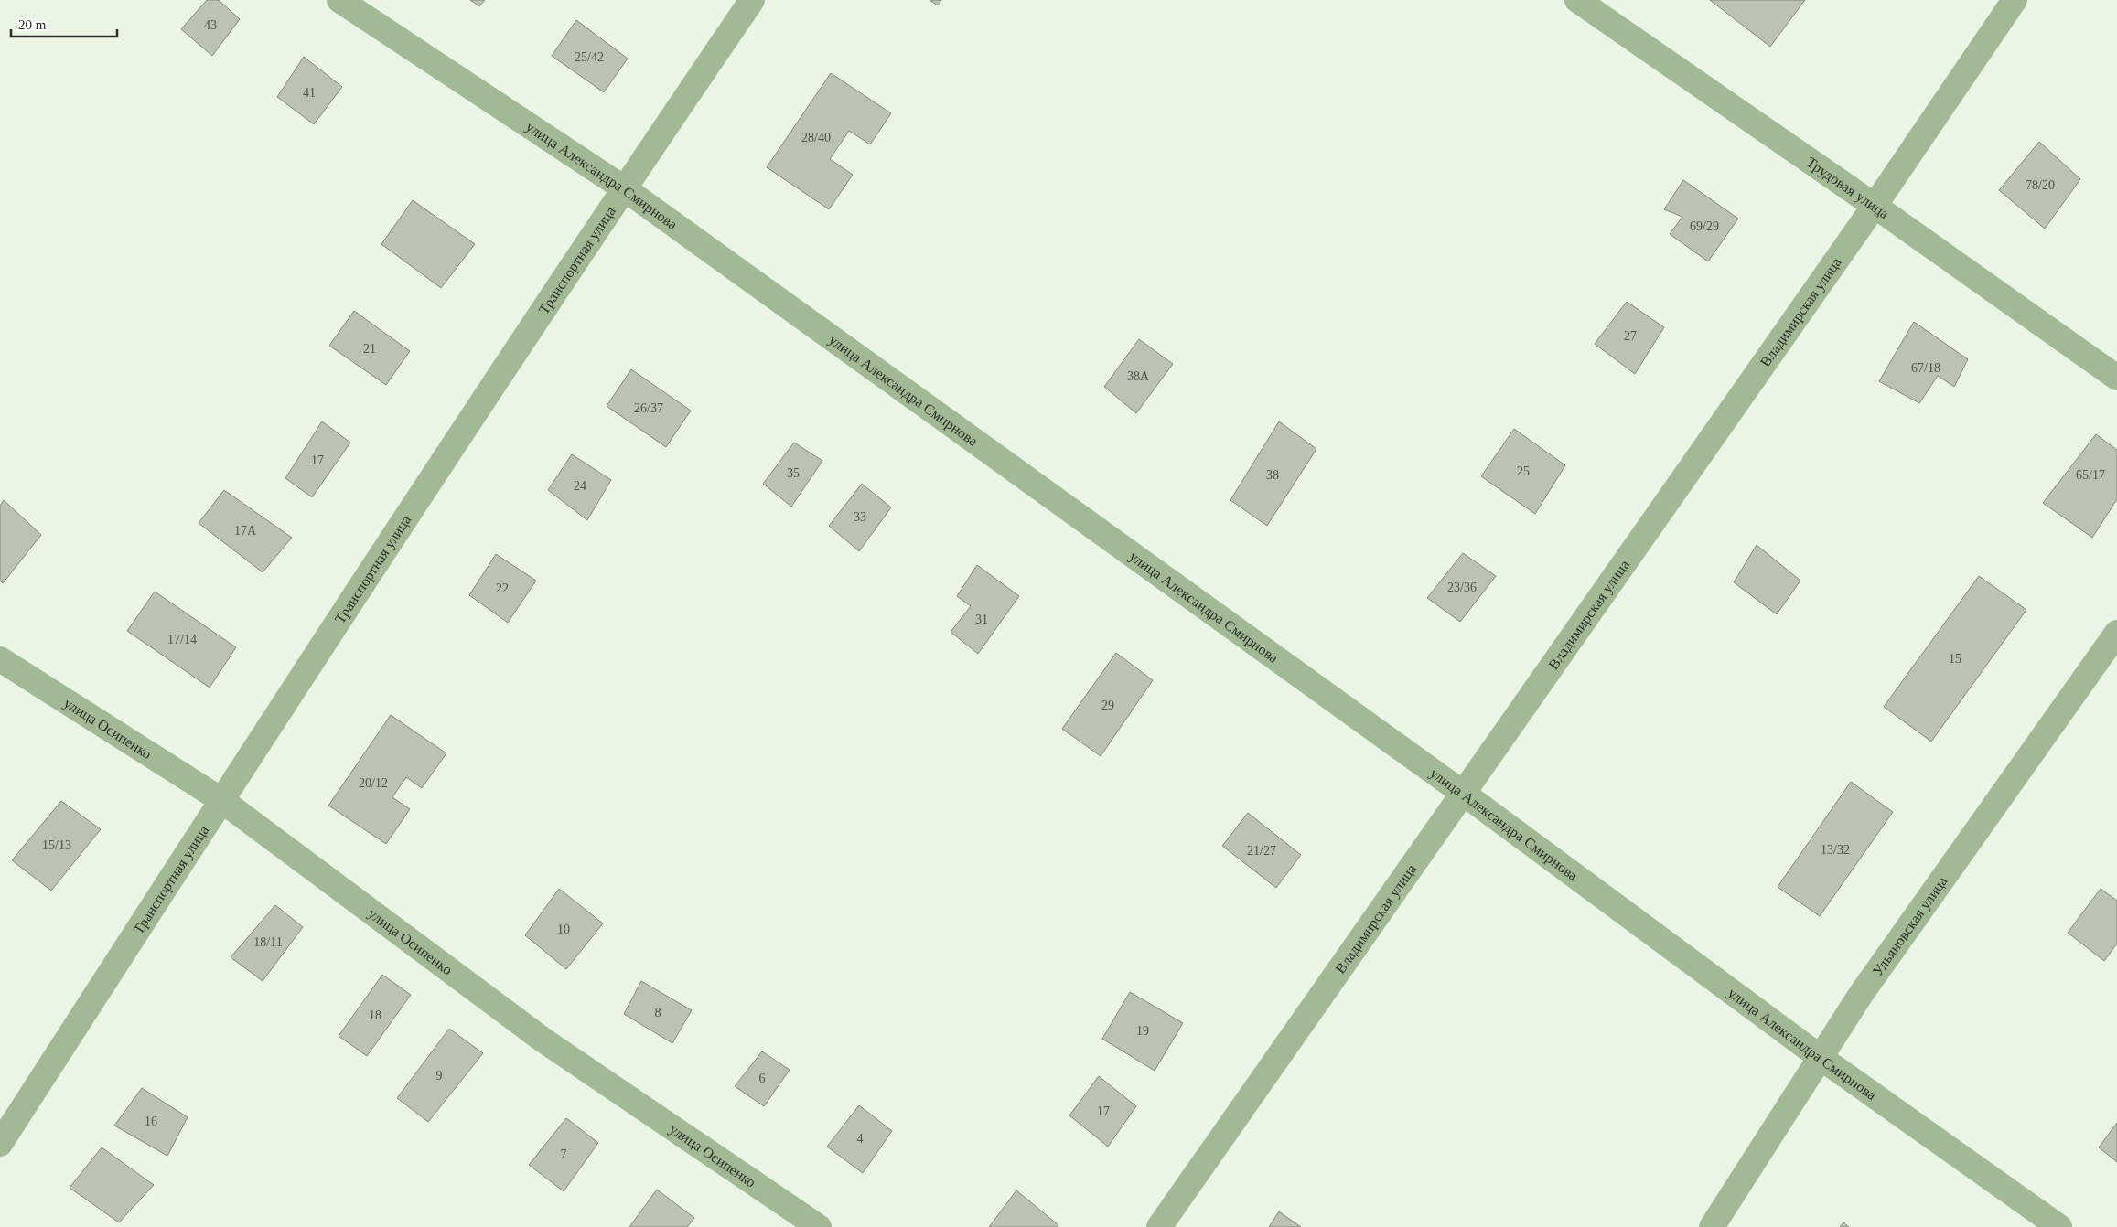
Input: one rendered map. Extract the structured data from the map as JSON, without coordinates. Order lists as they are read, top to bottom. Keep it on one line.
{"streets":{"street":["улица Александра Смирнова","Трудовая улица","Транспортная улица","Владимирская улица","улица Осипенко","Ульяновская улица"]},"crossings":[["улица Александра Смирнова","Транспортная улица"],["улица Александра Смирнова","Владимирская улица"],["улица Александра Смирнова","Ульяновская улица"],["Трудовая улица","Владимирская улица"],["Транспортная улица","улица Осипенко"]],"house_numbers":["43","25/42","41","28/40","78/20","69/29","27","21","67/18","38А","26/37","17","25","35","38","65/17","24","33","17А","23/36","22","31","17/14","15","29","20/12","15/13","13/32","21/27","10","18/11","8","18","19","9","6","17","16","4","7"],"scale_bar":"20 m"}
